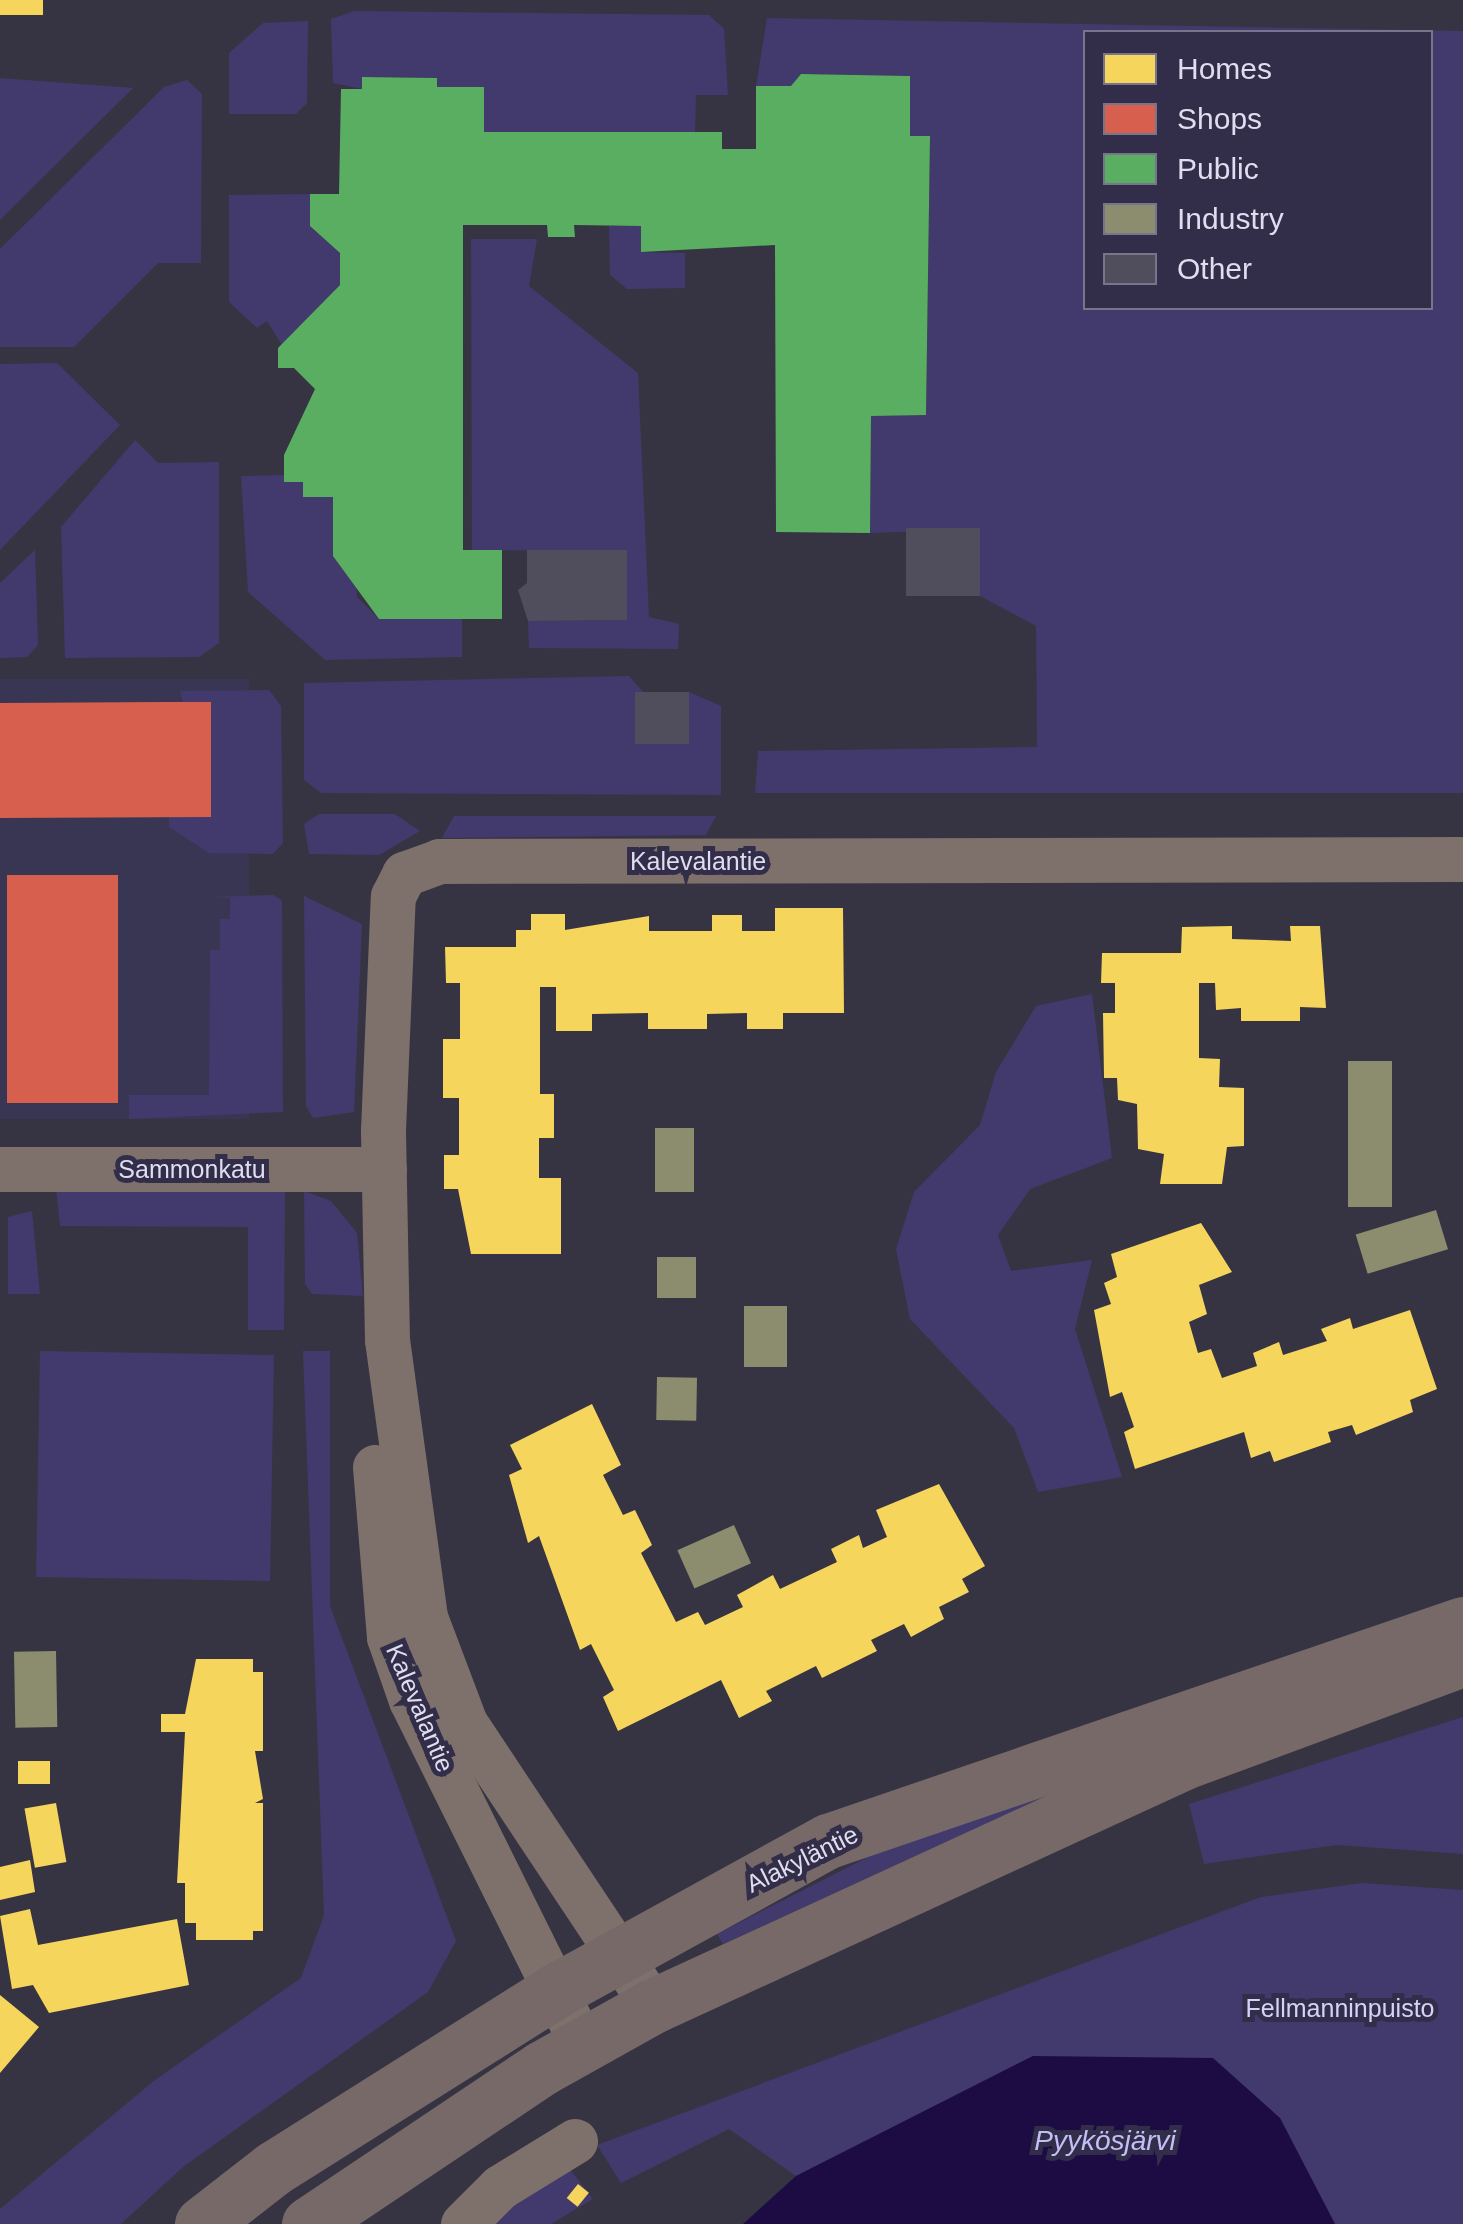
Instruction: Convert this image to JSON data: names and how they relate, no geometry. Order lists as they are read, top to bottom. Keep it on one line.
{"streets":{"main road":["Alakyläntie"],"street":["Kalevalantie","Sammonkatu"]},"crossings":[["Kalevalantie","Sammonkatu"],["Kalevalantie","Alakyläntie"]],"water":["Pyykösjärvi"],"parks":["Fellmanninpuisto"],"legend":["Homes","Shops","Public","Industry","Other"]}
